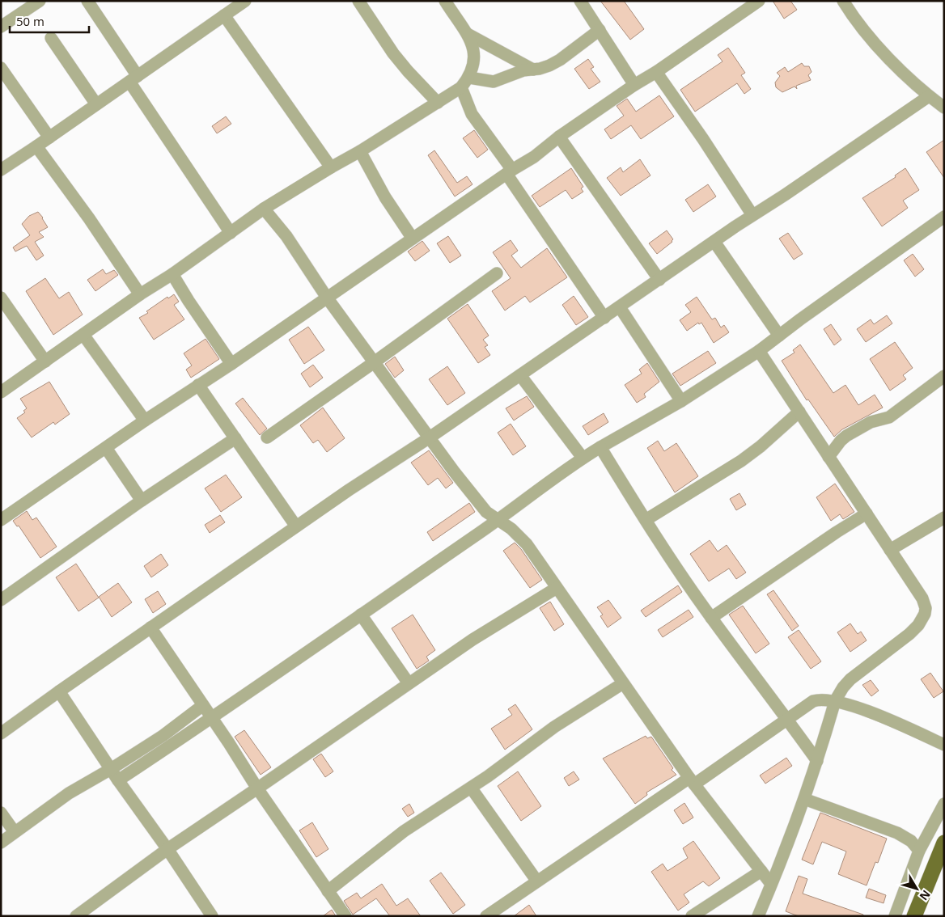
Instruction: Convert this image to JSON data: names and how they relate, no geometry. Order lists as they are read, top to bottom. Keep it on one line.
{"scale_bar":"50 m","north":"bottom right"}
